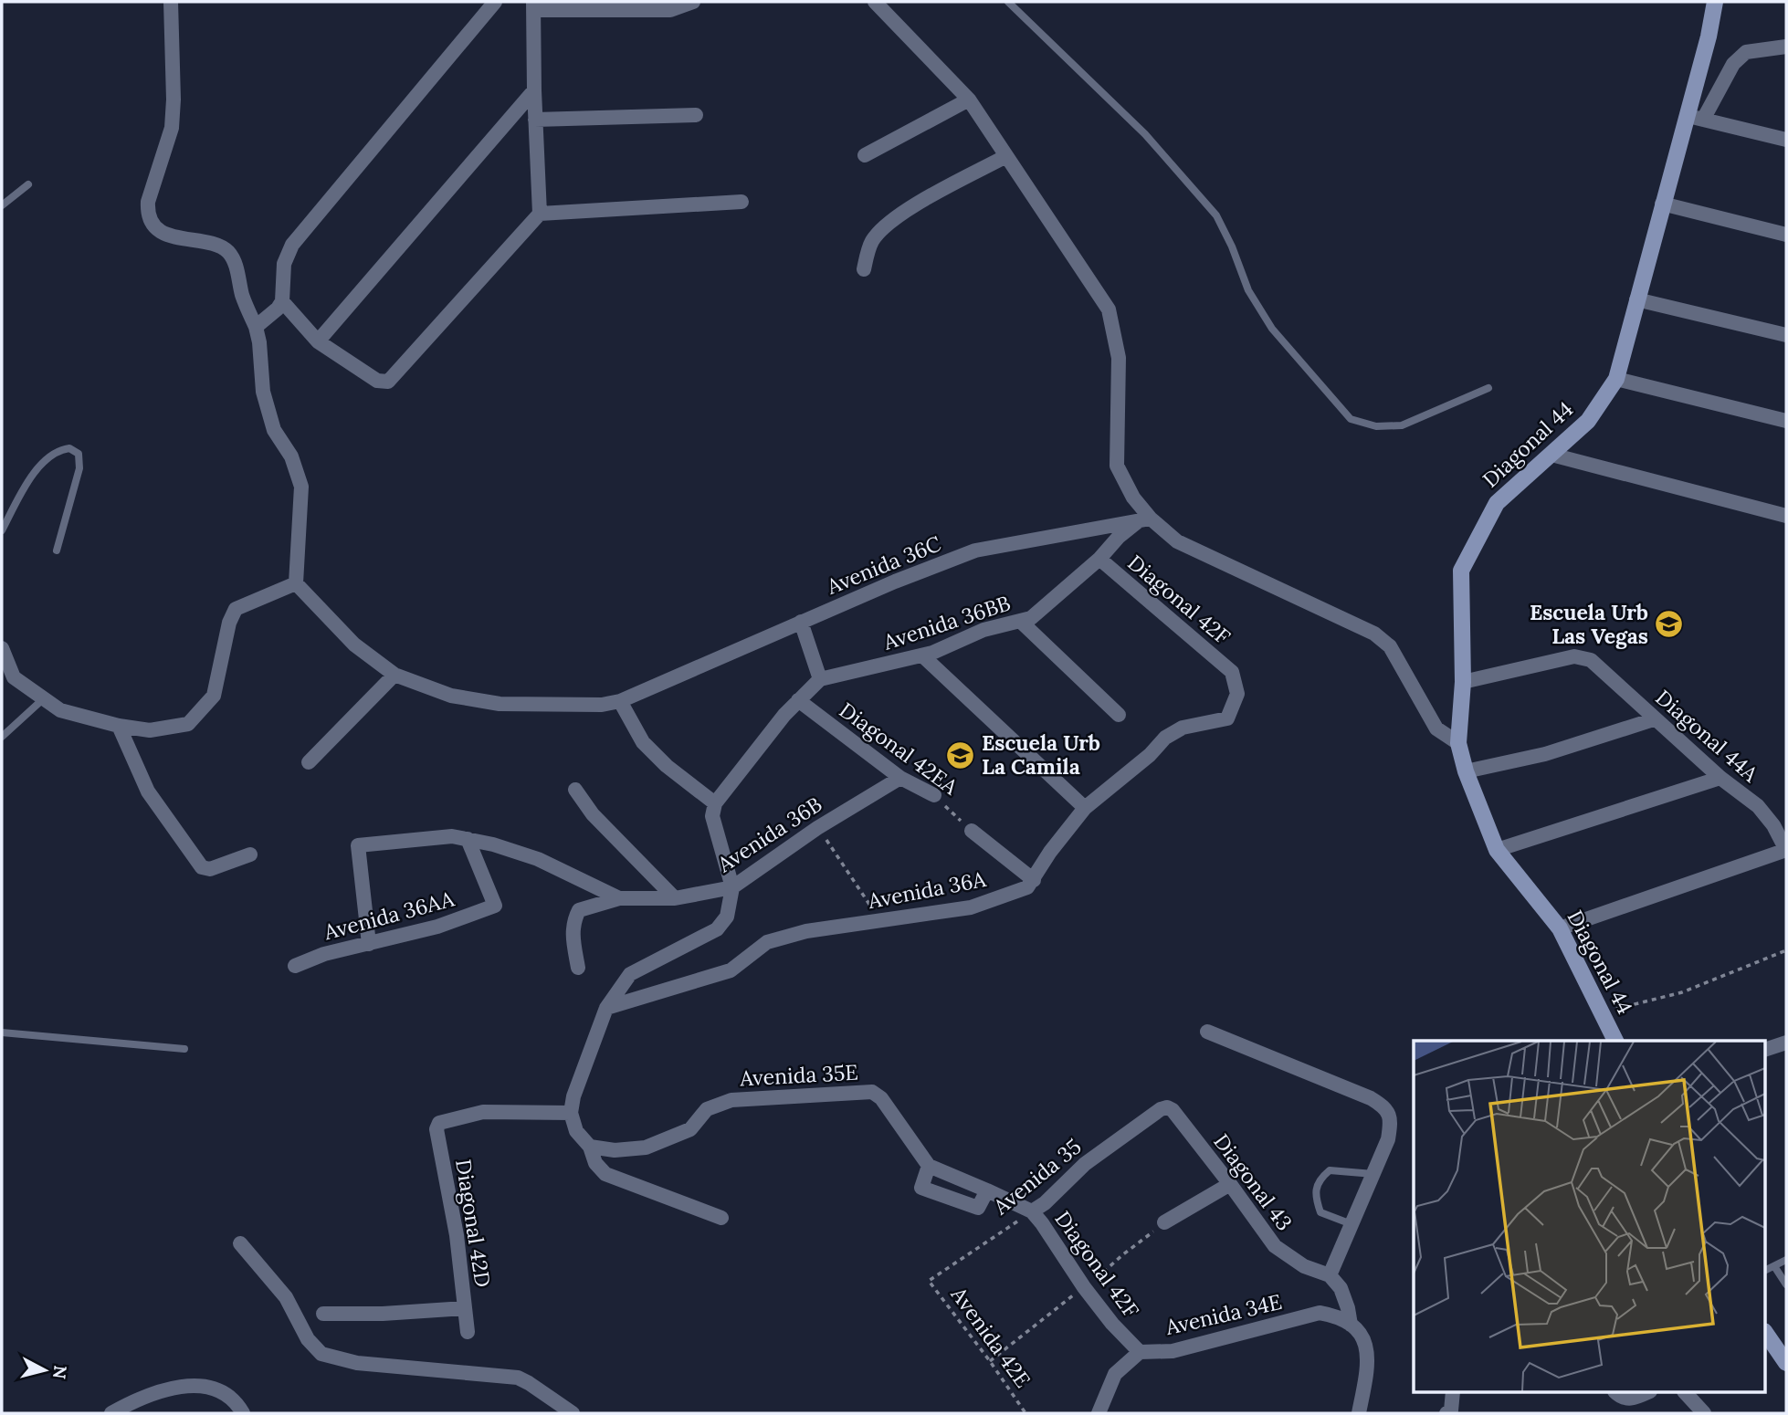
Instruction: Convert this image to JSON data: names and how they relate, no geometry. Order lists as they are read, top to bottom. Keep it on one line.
{"streets":{"main road":["Diagonal 44"],"street":["Avenida 36C","Diagonal 42F","Avenida 36BB","Diagonal 44A","Diagonal 42EA","Avenida 36B","Avenida 36A","Avenida 36AA","Avenida 35E","Avenida 35","Diagonal 43","Diagonal 42D","Avenida 34E"],"path":["Avenida 42E"]},"crossings":[["Diagonal 44","Diagonal 44A"],["Avenida 36C","Avenida 36BB"],["Diagonal 42F","Avenida 36BB"],["Diagonal 42F","Avenida 35E"],["Diagonal 42F","Avenida 35"],["Diagonal 42F","Avenida 34E"],["Diagonal 42EA","Avenida 36B"],["Avenida 36B","Avenida 36AA"],["Avenida 35","Diagonal 43"],["Avenida 35","Avenida 42E"]],"places":{"school or university":["Escuela Urb Las Vegas","Escuela Urb La Camila"]},"north":"right"}
